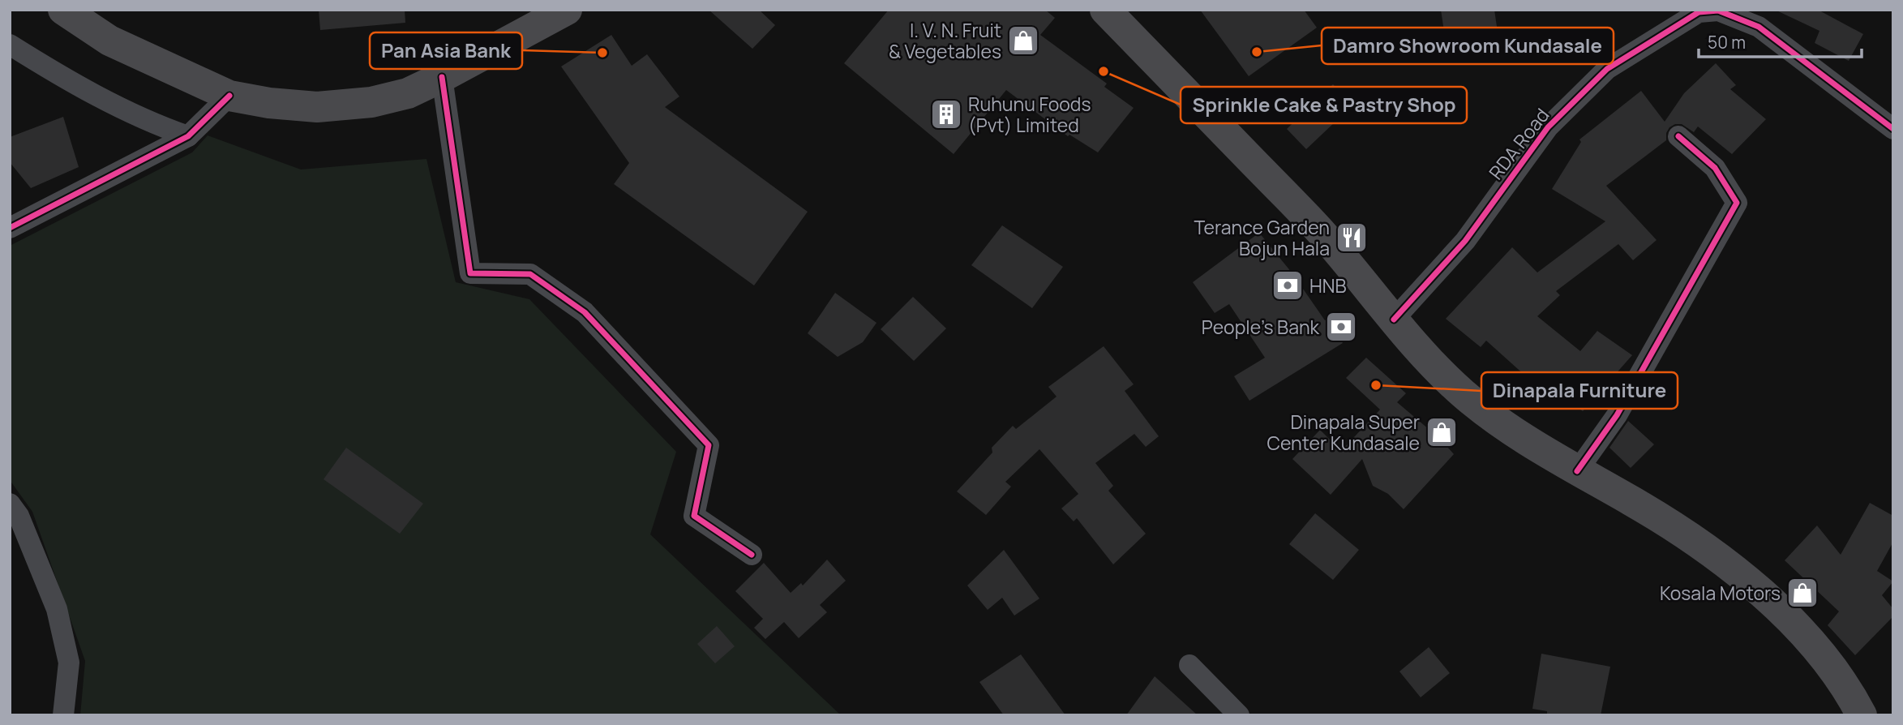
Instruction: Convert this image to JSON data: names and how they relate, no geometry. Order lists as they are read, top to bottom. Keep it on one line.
{"streets":{"street":["RDA Road"]},"places":{"shop":["I. V. N. Fruit & Vegetables","Dinapala Super Center Kundasale","Kosala Motors"],"other":["Damro Showroom Kundasale","Pan Asia Bank","Sprinkle Cake & Pastry Shop","Dinapala Furniture"],"building":["Ruhunu Foods (Pvt) Limited"],"restaurant":["Terance Garden Bojun Hala"],"bank":["HNB","People's Bank"]},"scale_bar":"50 m"}
